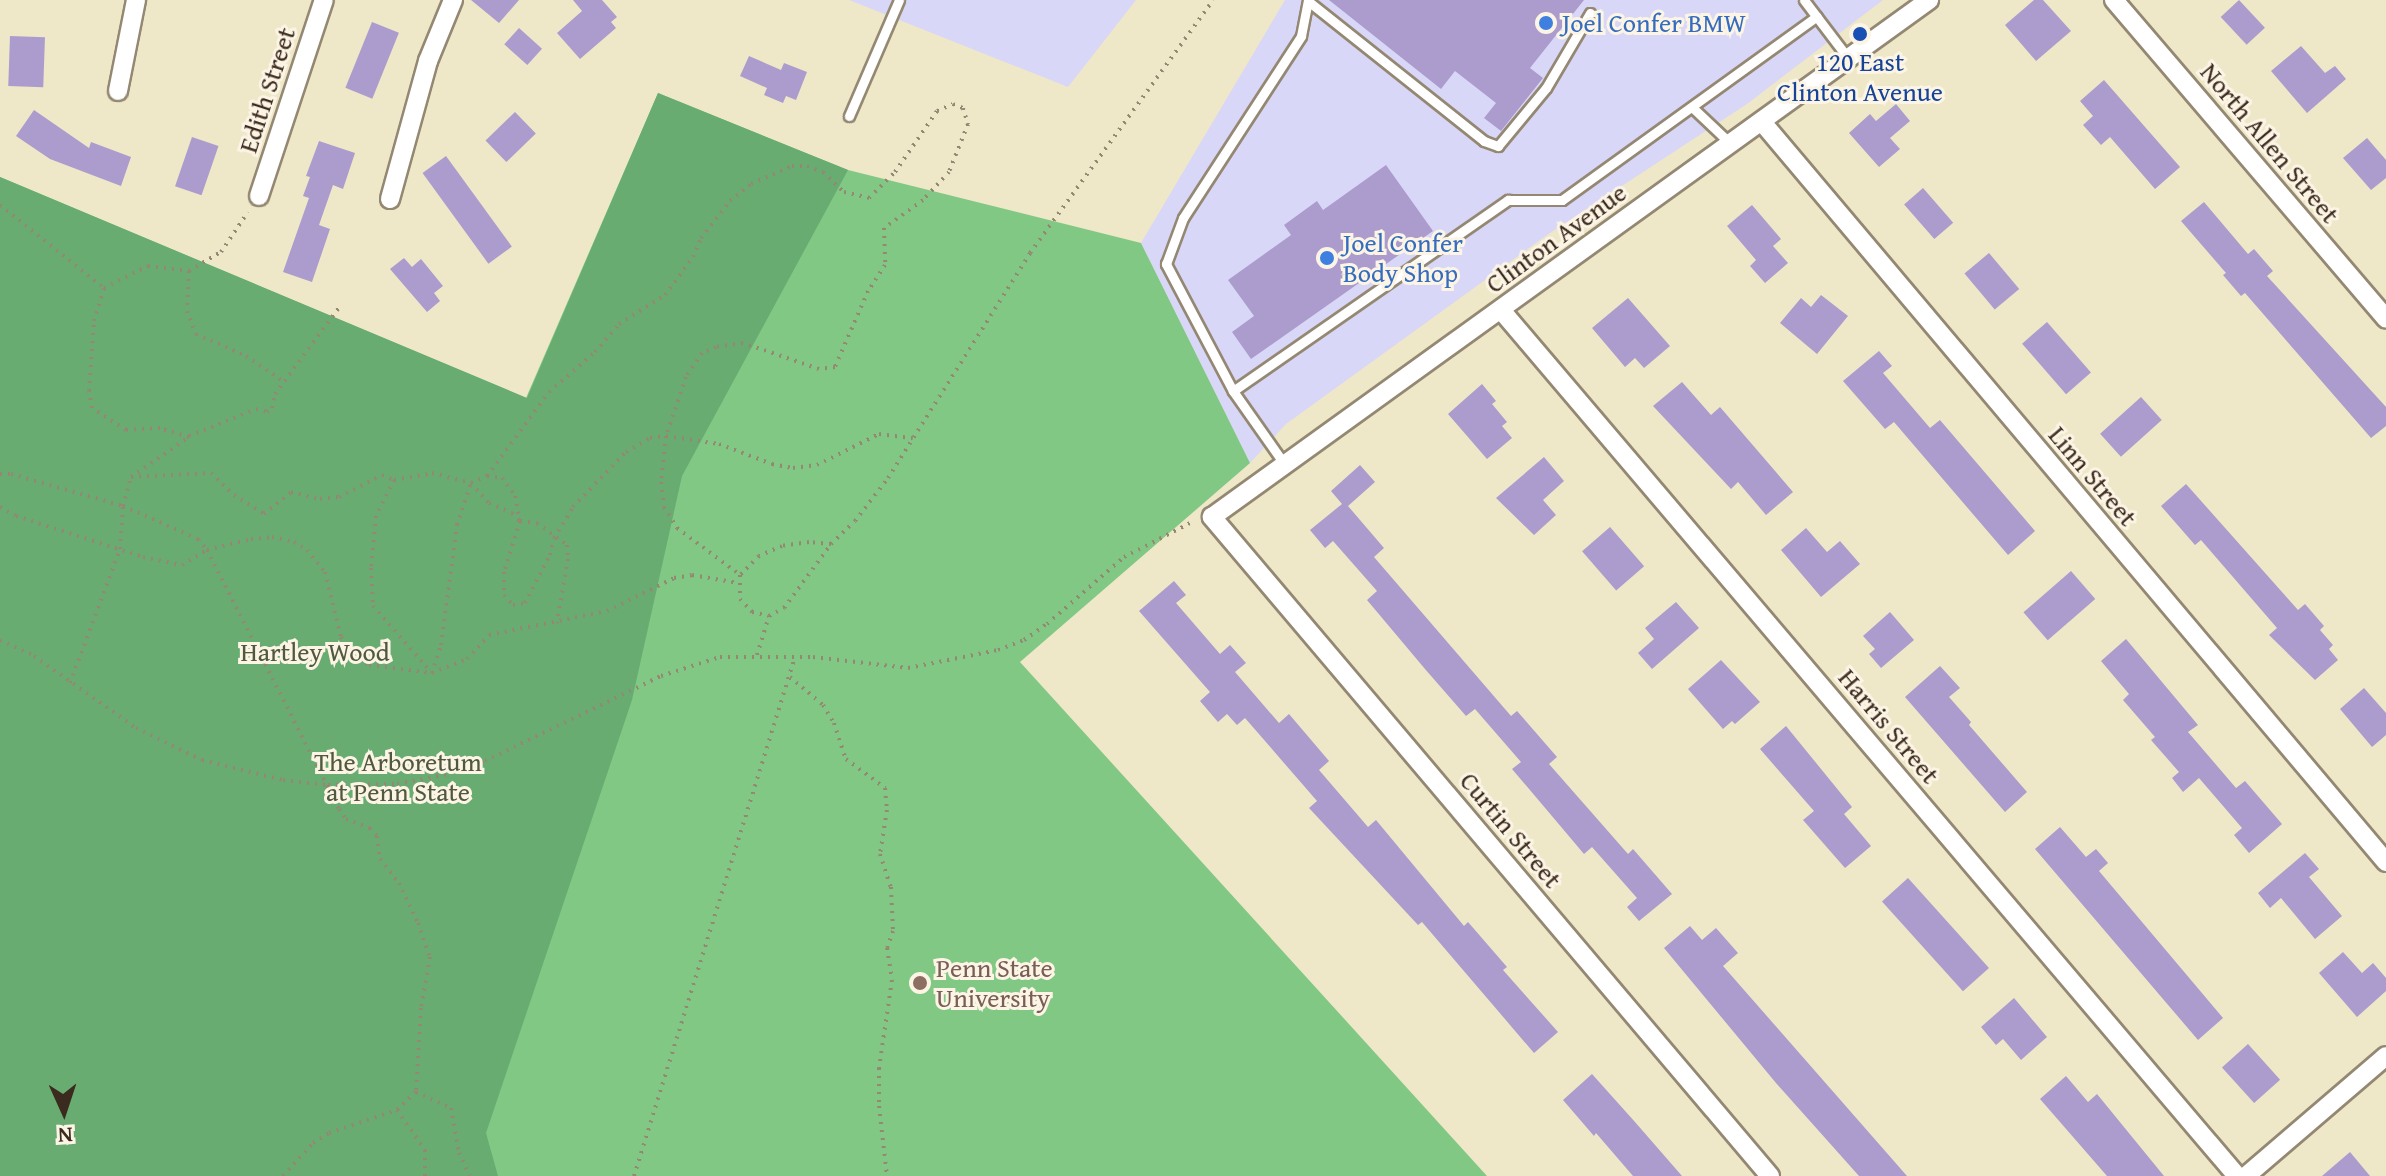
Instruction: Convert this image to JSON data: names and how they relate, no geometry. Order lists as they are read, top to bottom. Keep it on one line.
{"streets":{"street":["Edith Street","North Allen Street","Clinton Avenue","Linn Street","Harris Street","Curtin Street"]},"crossings":[["Clinton Avenue","Linn Street"],["Clinton Avenue","Harris Street"],["Clinton Avenue","Curtin Street"]],"parks":["Hartley Wood","The Arboretum at Penn State"],"places":["Joel Confer BMW","120 East Clinton Avenue","Joel Confer Body Shop","Penn State University"],"north":"bottom"}
